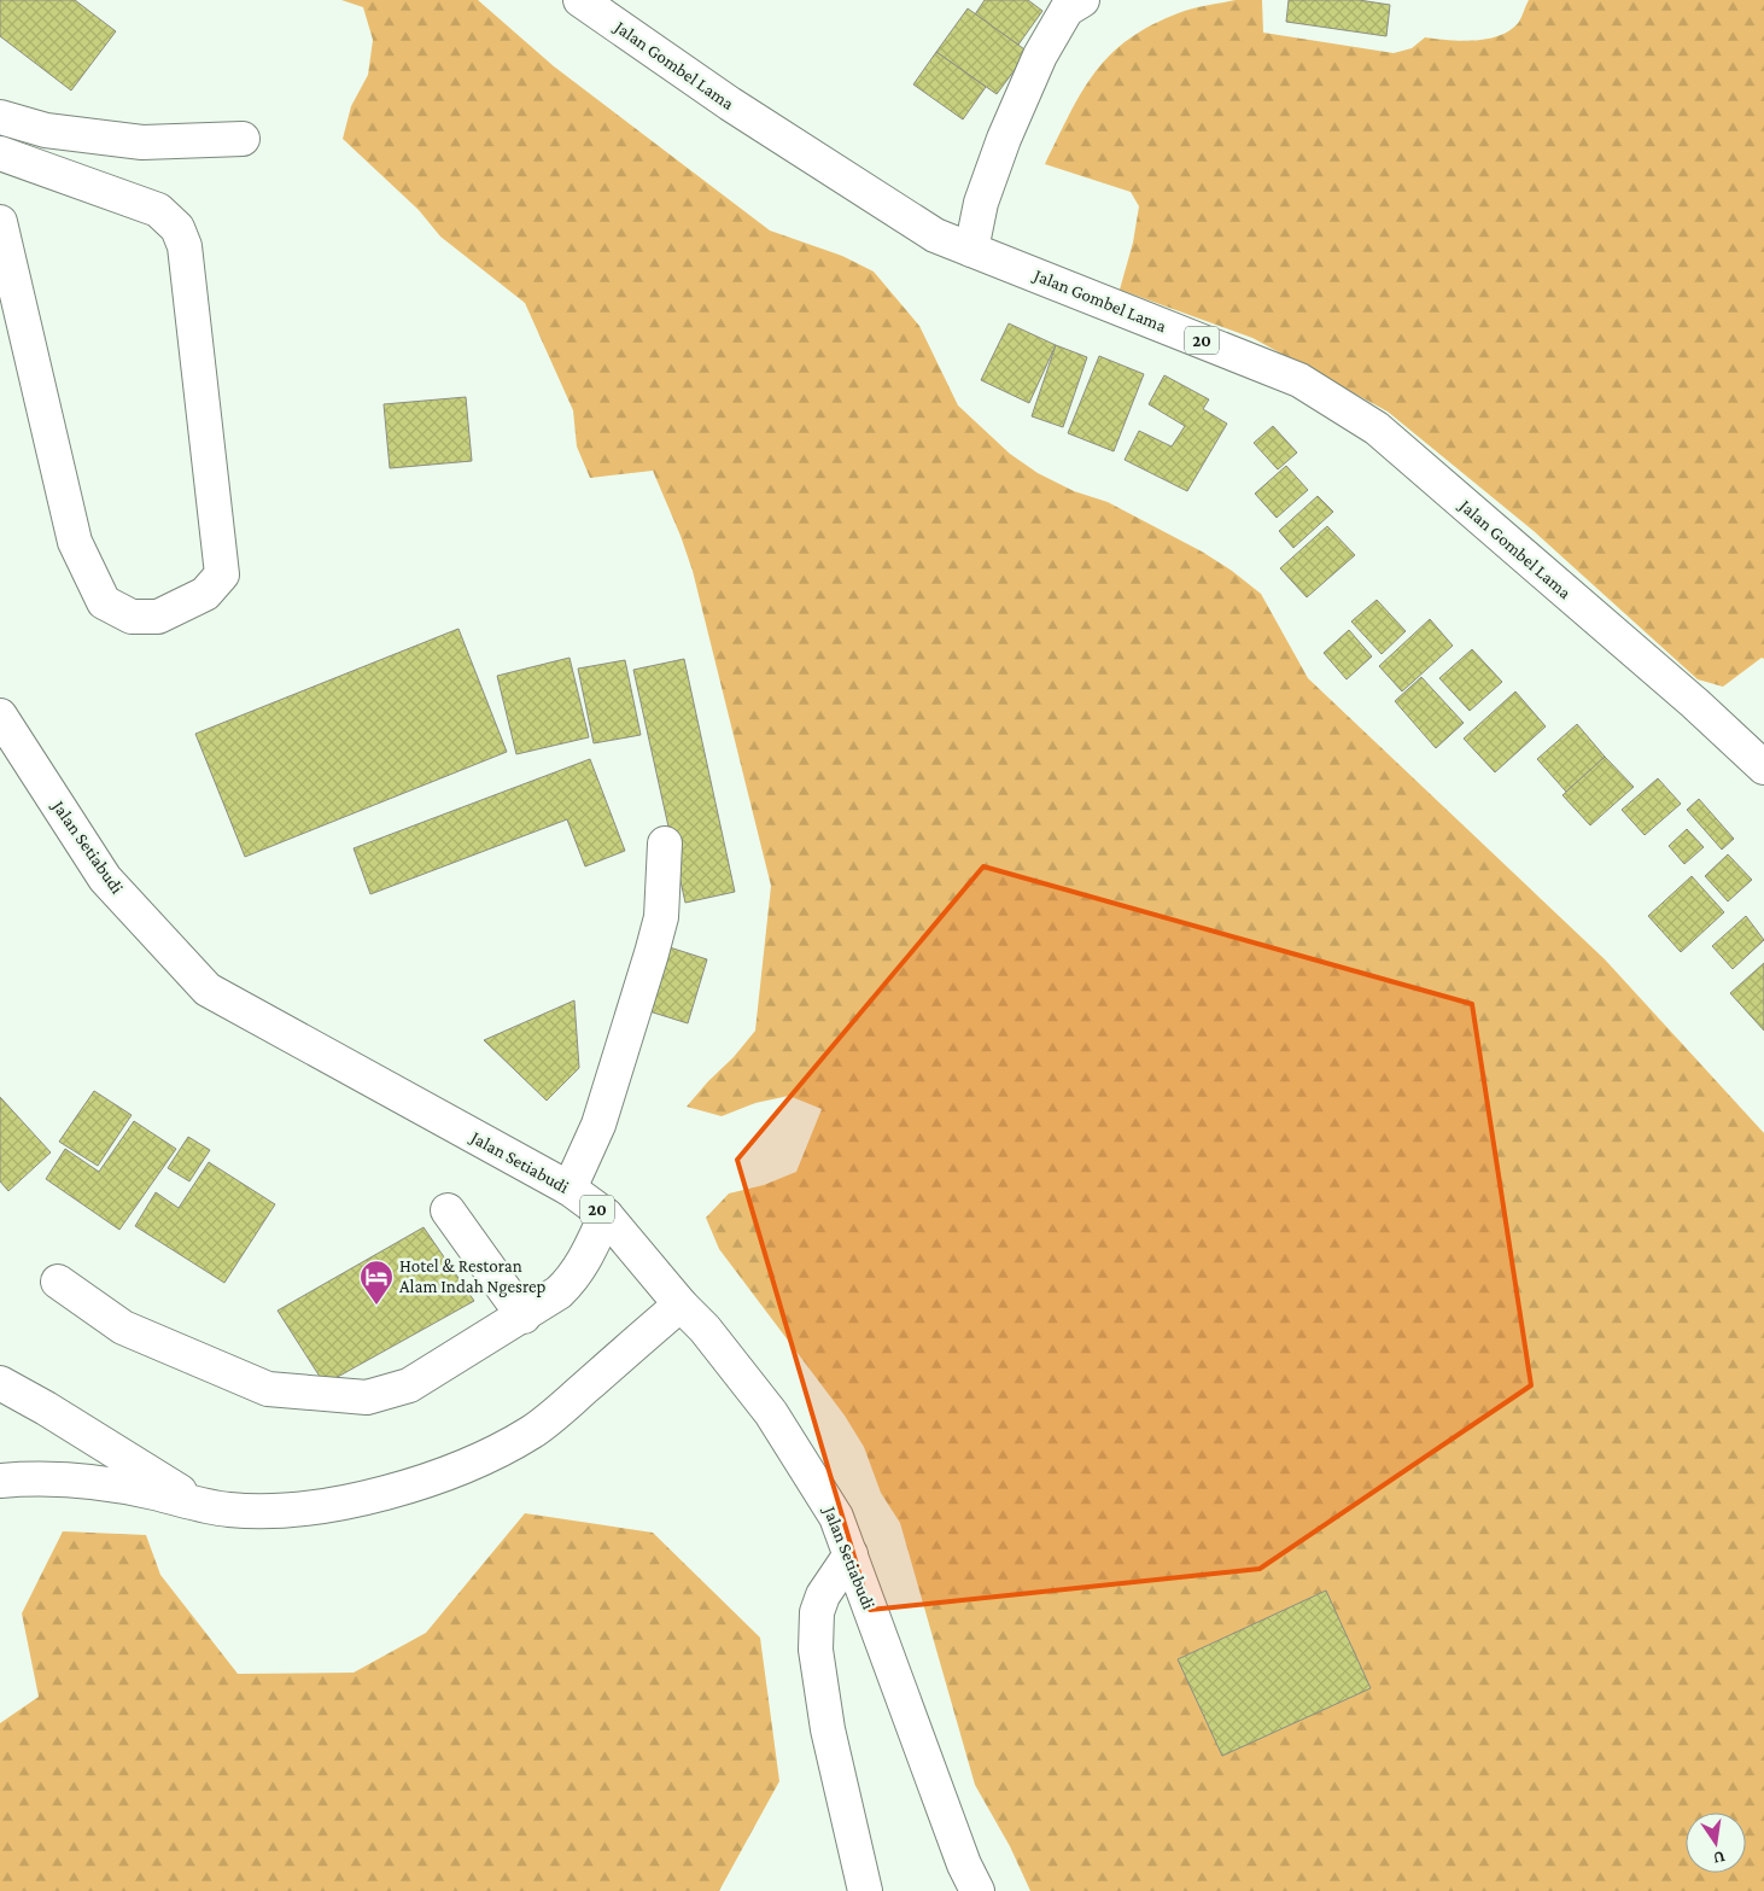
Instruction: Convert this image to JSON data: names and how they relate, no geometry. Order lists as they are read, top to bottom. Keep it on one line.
{"streets":{"main road":["Jalan Gombel Lama","20","Jalan Setiabudi"]},"places":{"hotel":["Hotel & Restoran Alam Indah Ngesrep"]},"north":"bottom"}
